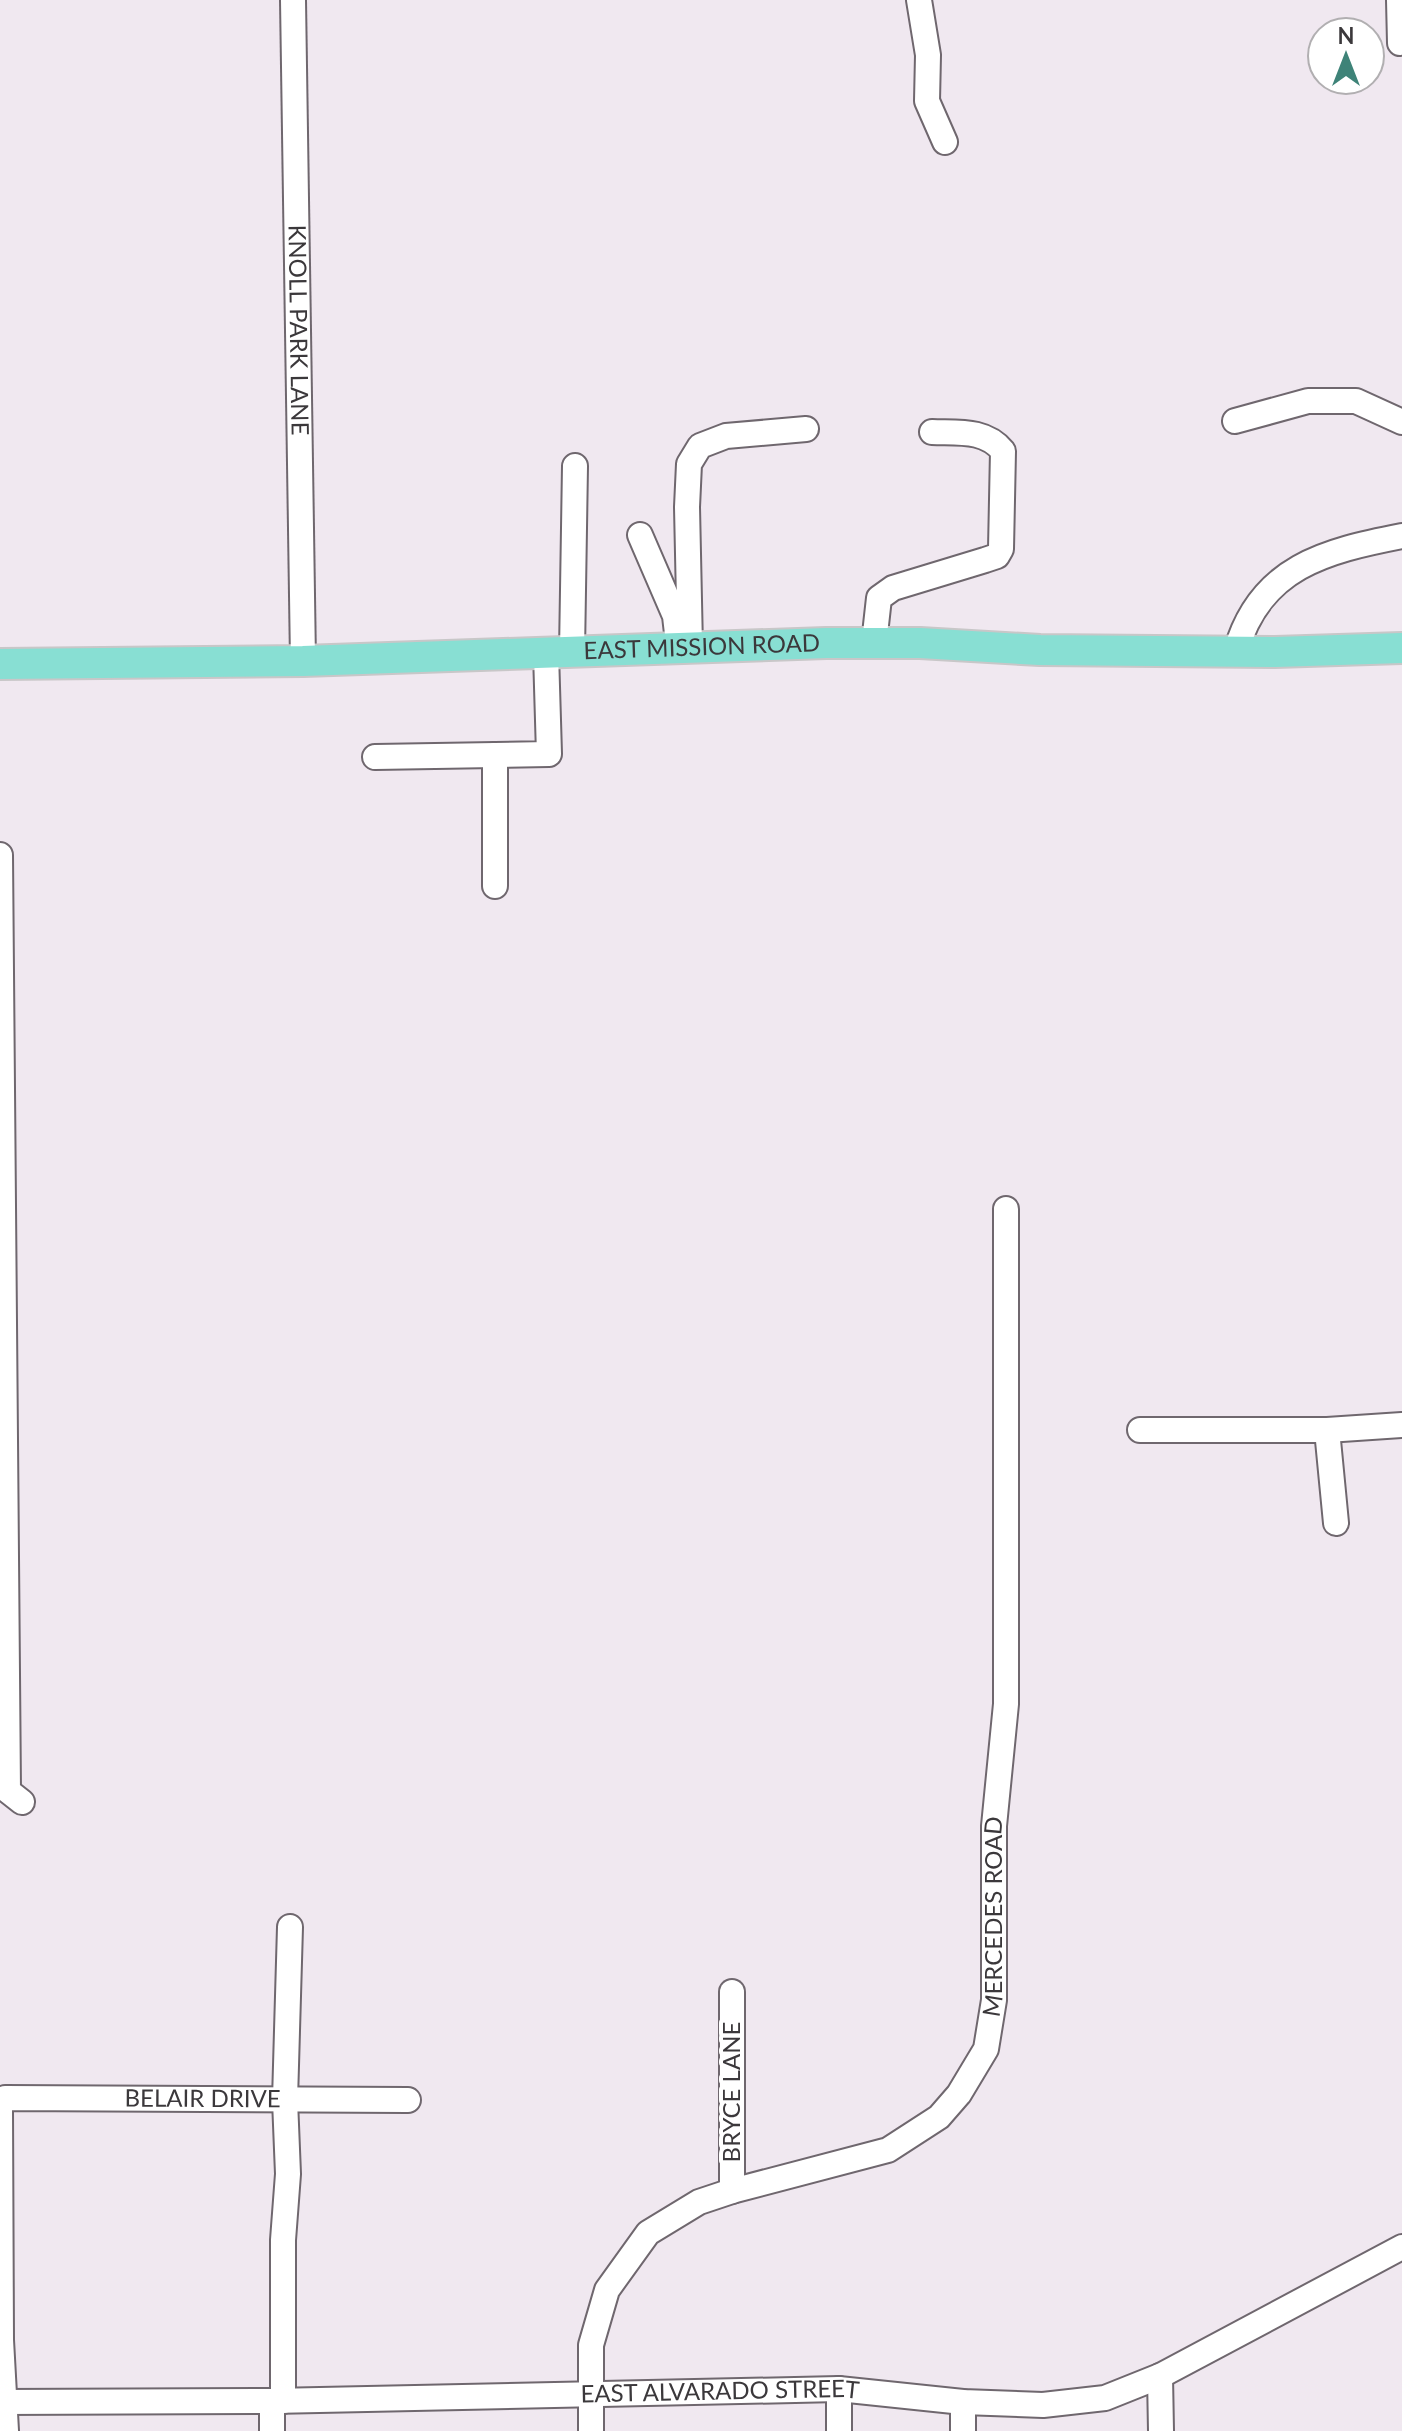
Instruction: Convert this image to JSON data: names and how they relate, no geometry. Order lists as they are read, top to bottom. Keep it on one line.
{"streets":{"main road":["EAST MISSION ROAD"],"street":["KNOLL PARK LANE","MERCEDES ROAD","BRYCE LANE","BELAIR DRIVE","EAST ALVARADO STREET"]},"crossings":[["KNOLL PARK LANE","EAST MISSION ROAD"],["MERCEDES ROAD","BRYCE LANE"],["MERCEDES ROAD","EAST ALVARADO STREET"]],"north":"top"}
